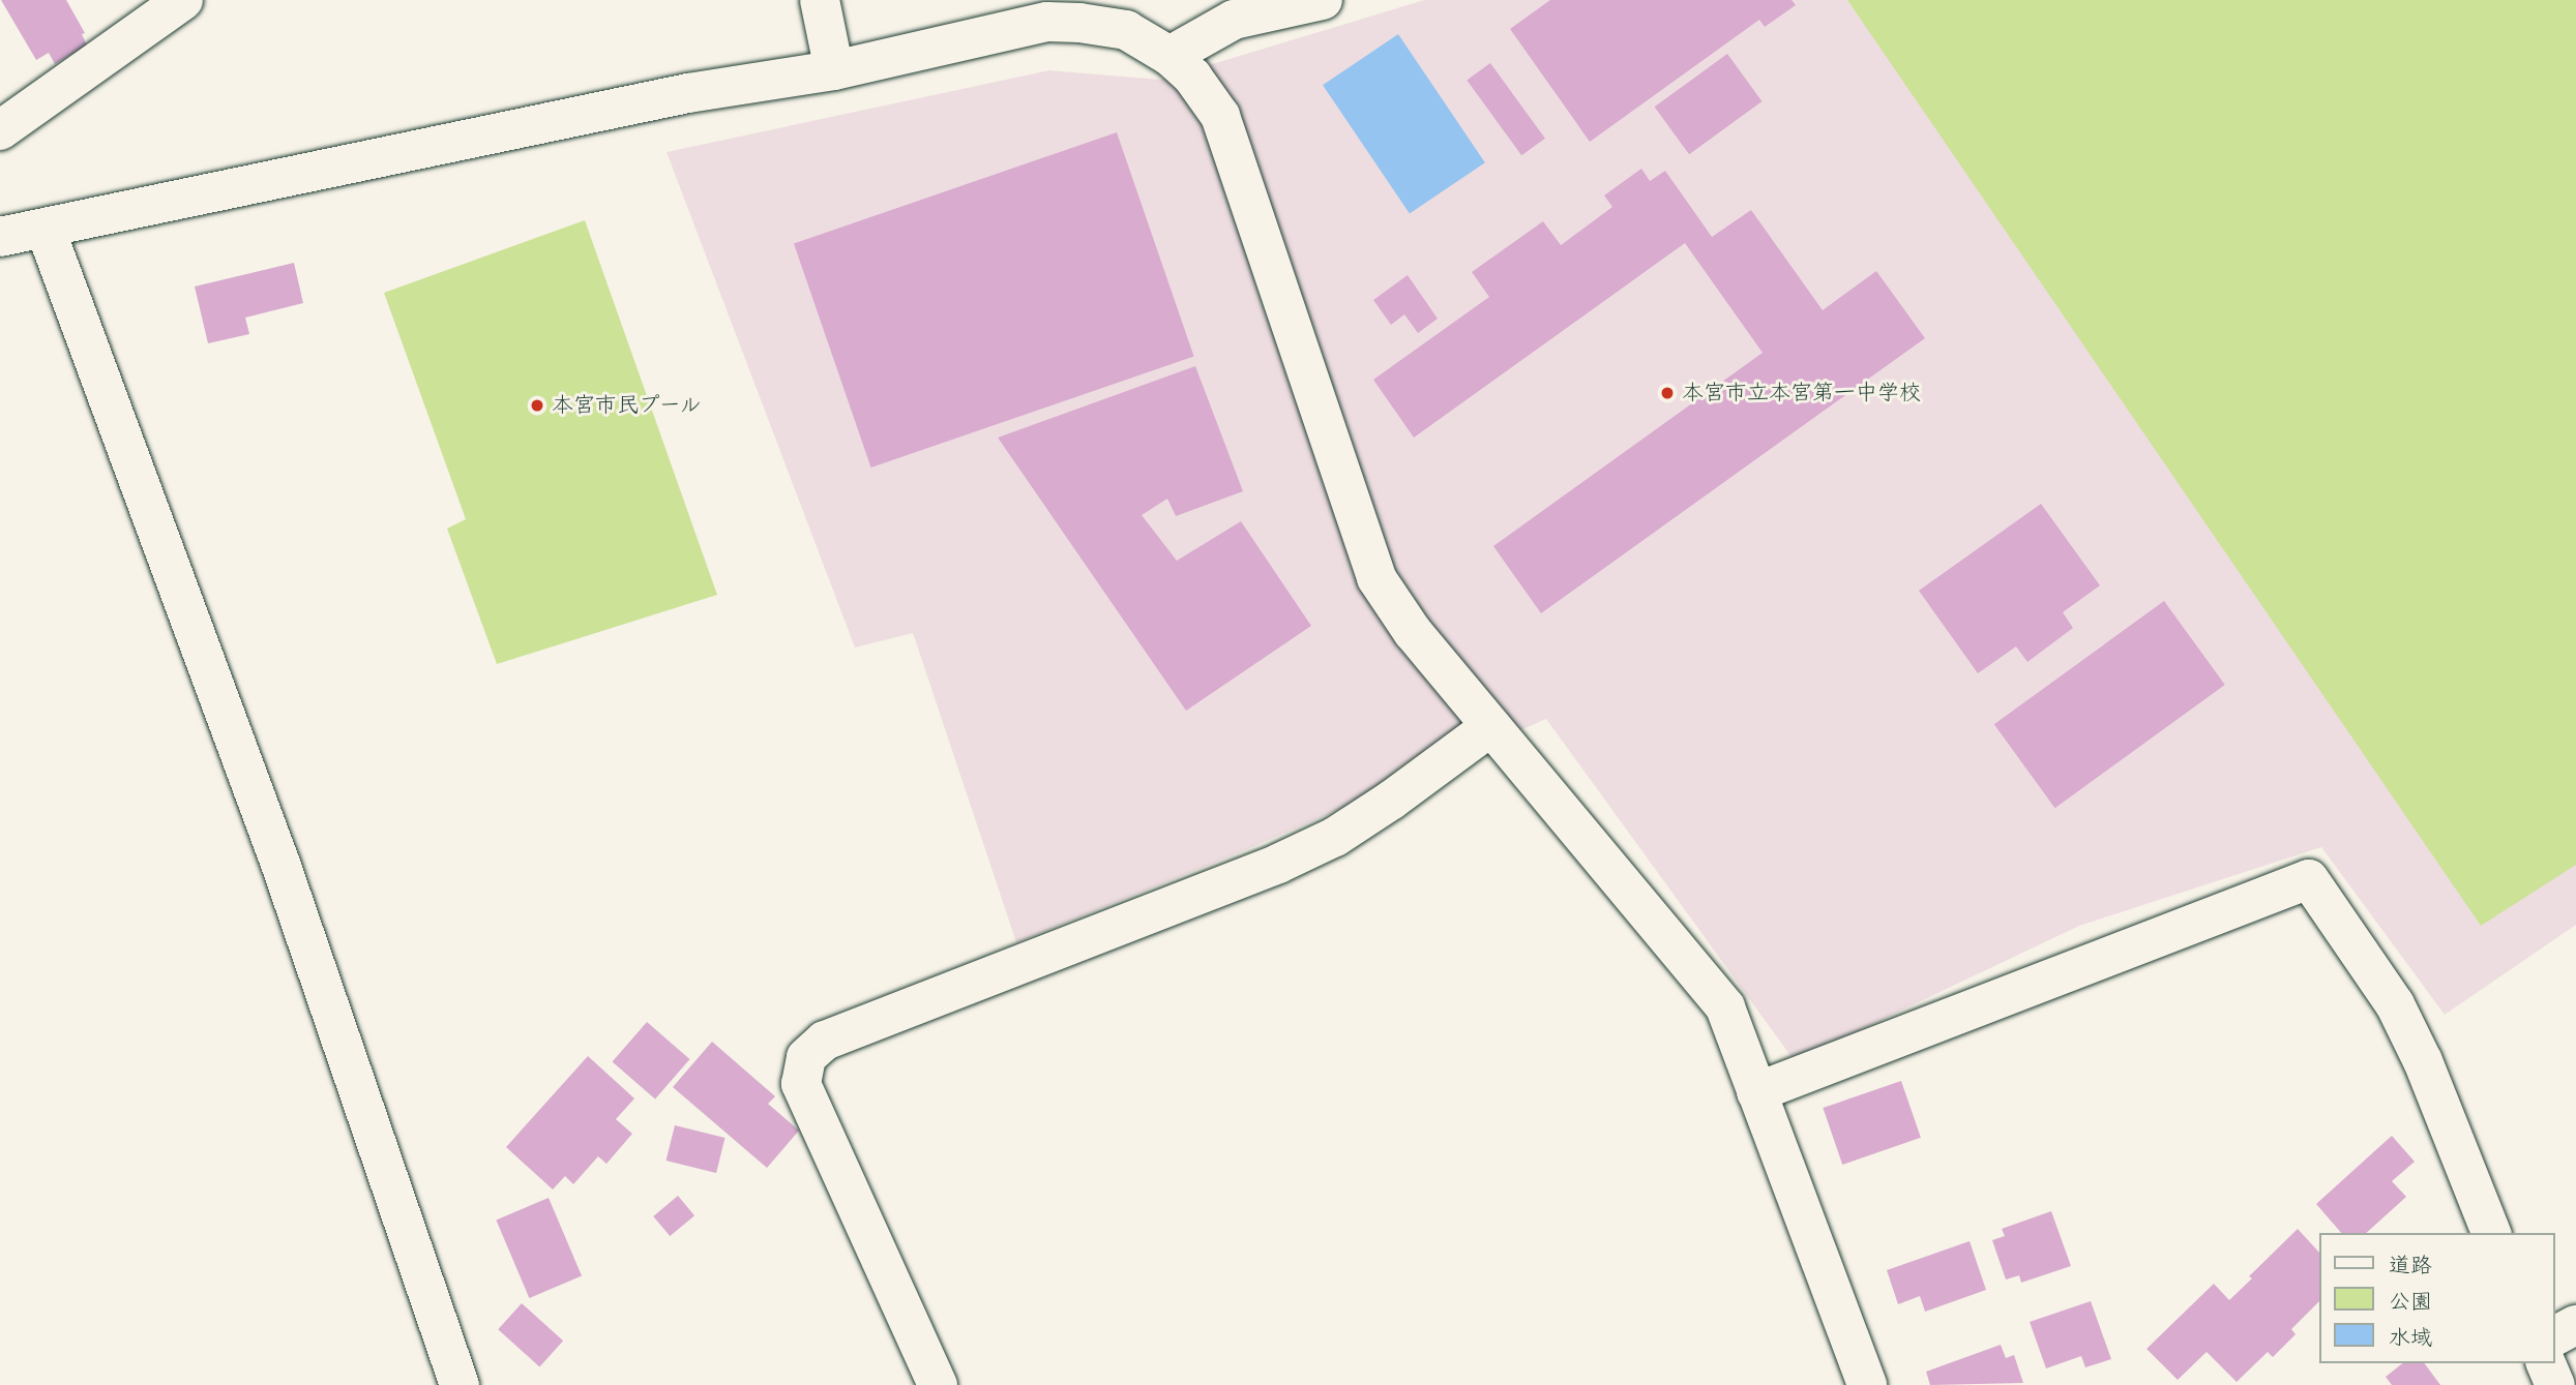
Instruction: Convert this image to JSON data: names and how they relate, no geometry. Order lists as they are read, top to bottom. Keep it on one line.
{"places":["本宮市立本宮第一中学校","本宮市民プール"],"legend":["道路","公園","水域"]}
